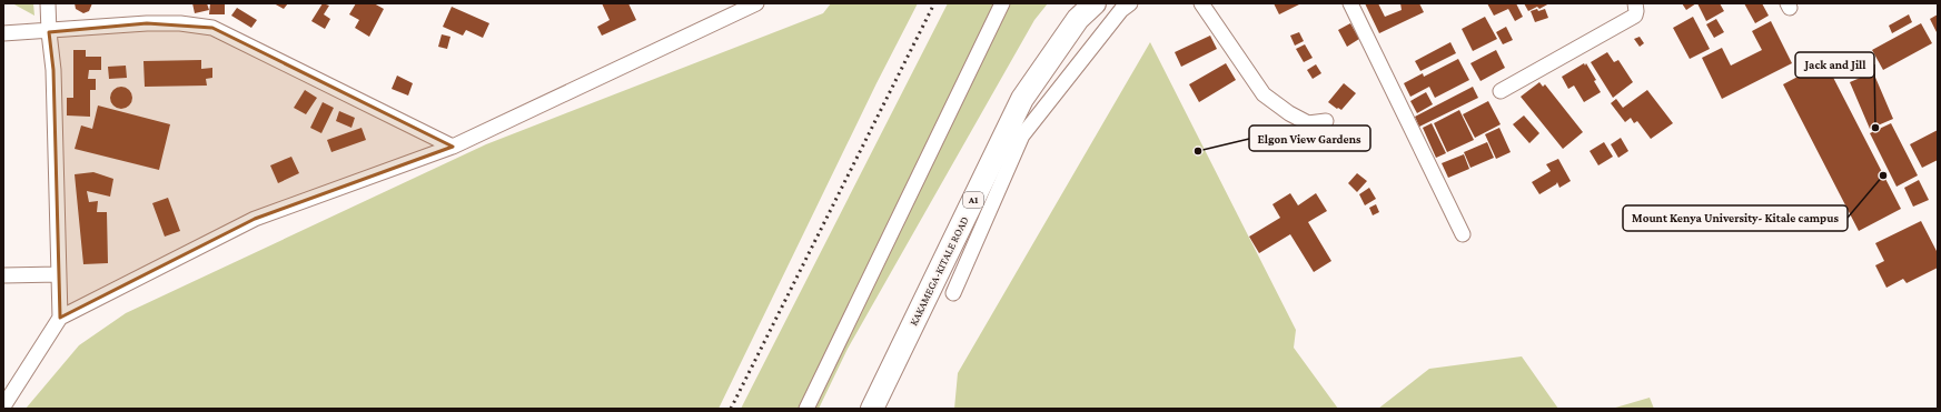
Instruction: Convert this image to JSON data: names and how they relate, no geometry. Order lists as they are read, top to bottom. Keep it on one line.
{"streets":{"highway":["A1","KAKAMEGA-KITALE ROAD"]},"places":["Jack and Jill","Elgon View Gardens","Mount Kenya University- Kitale campus"]}
